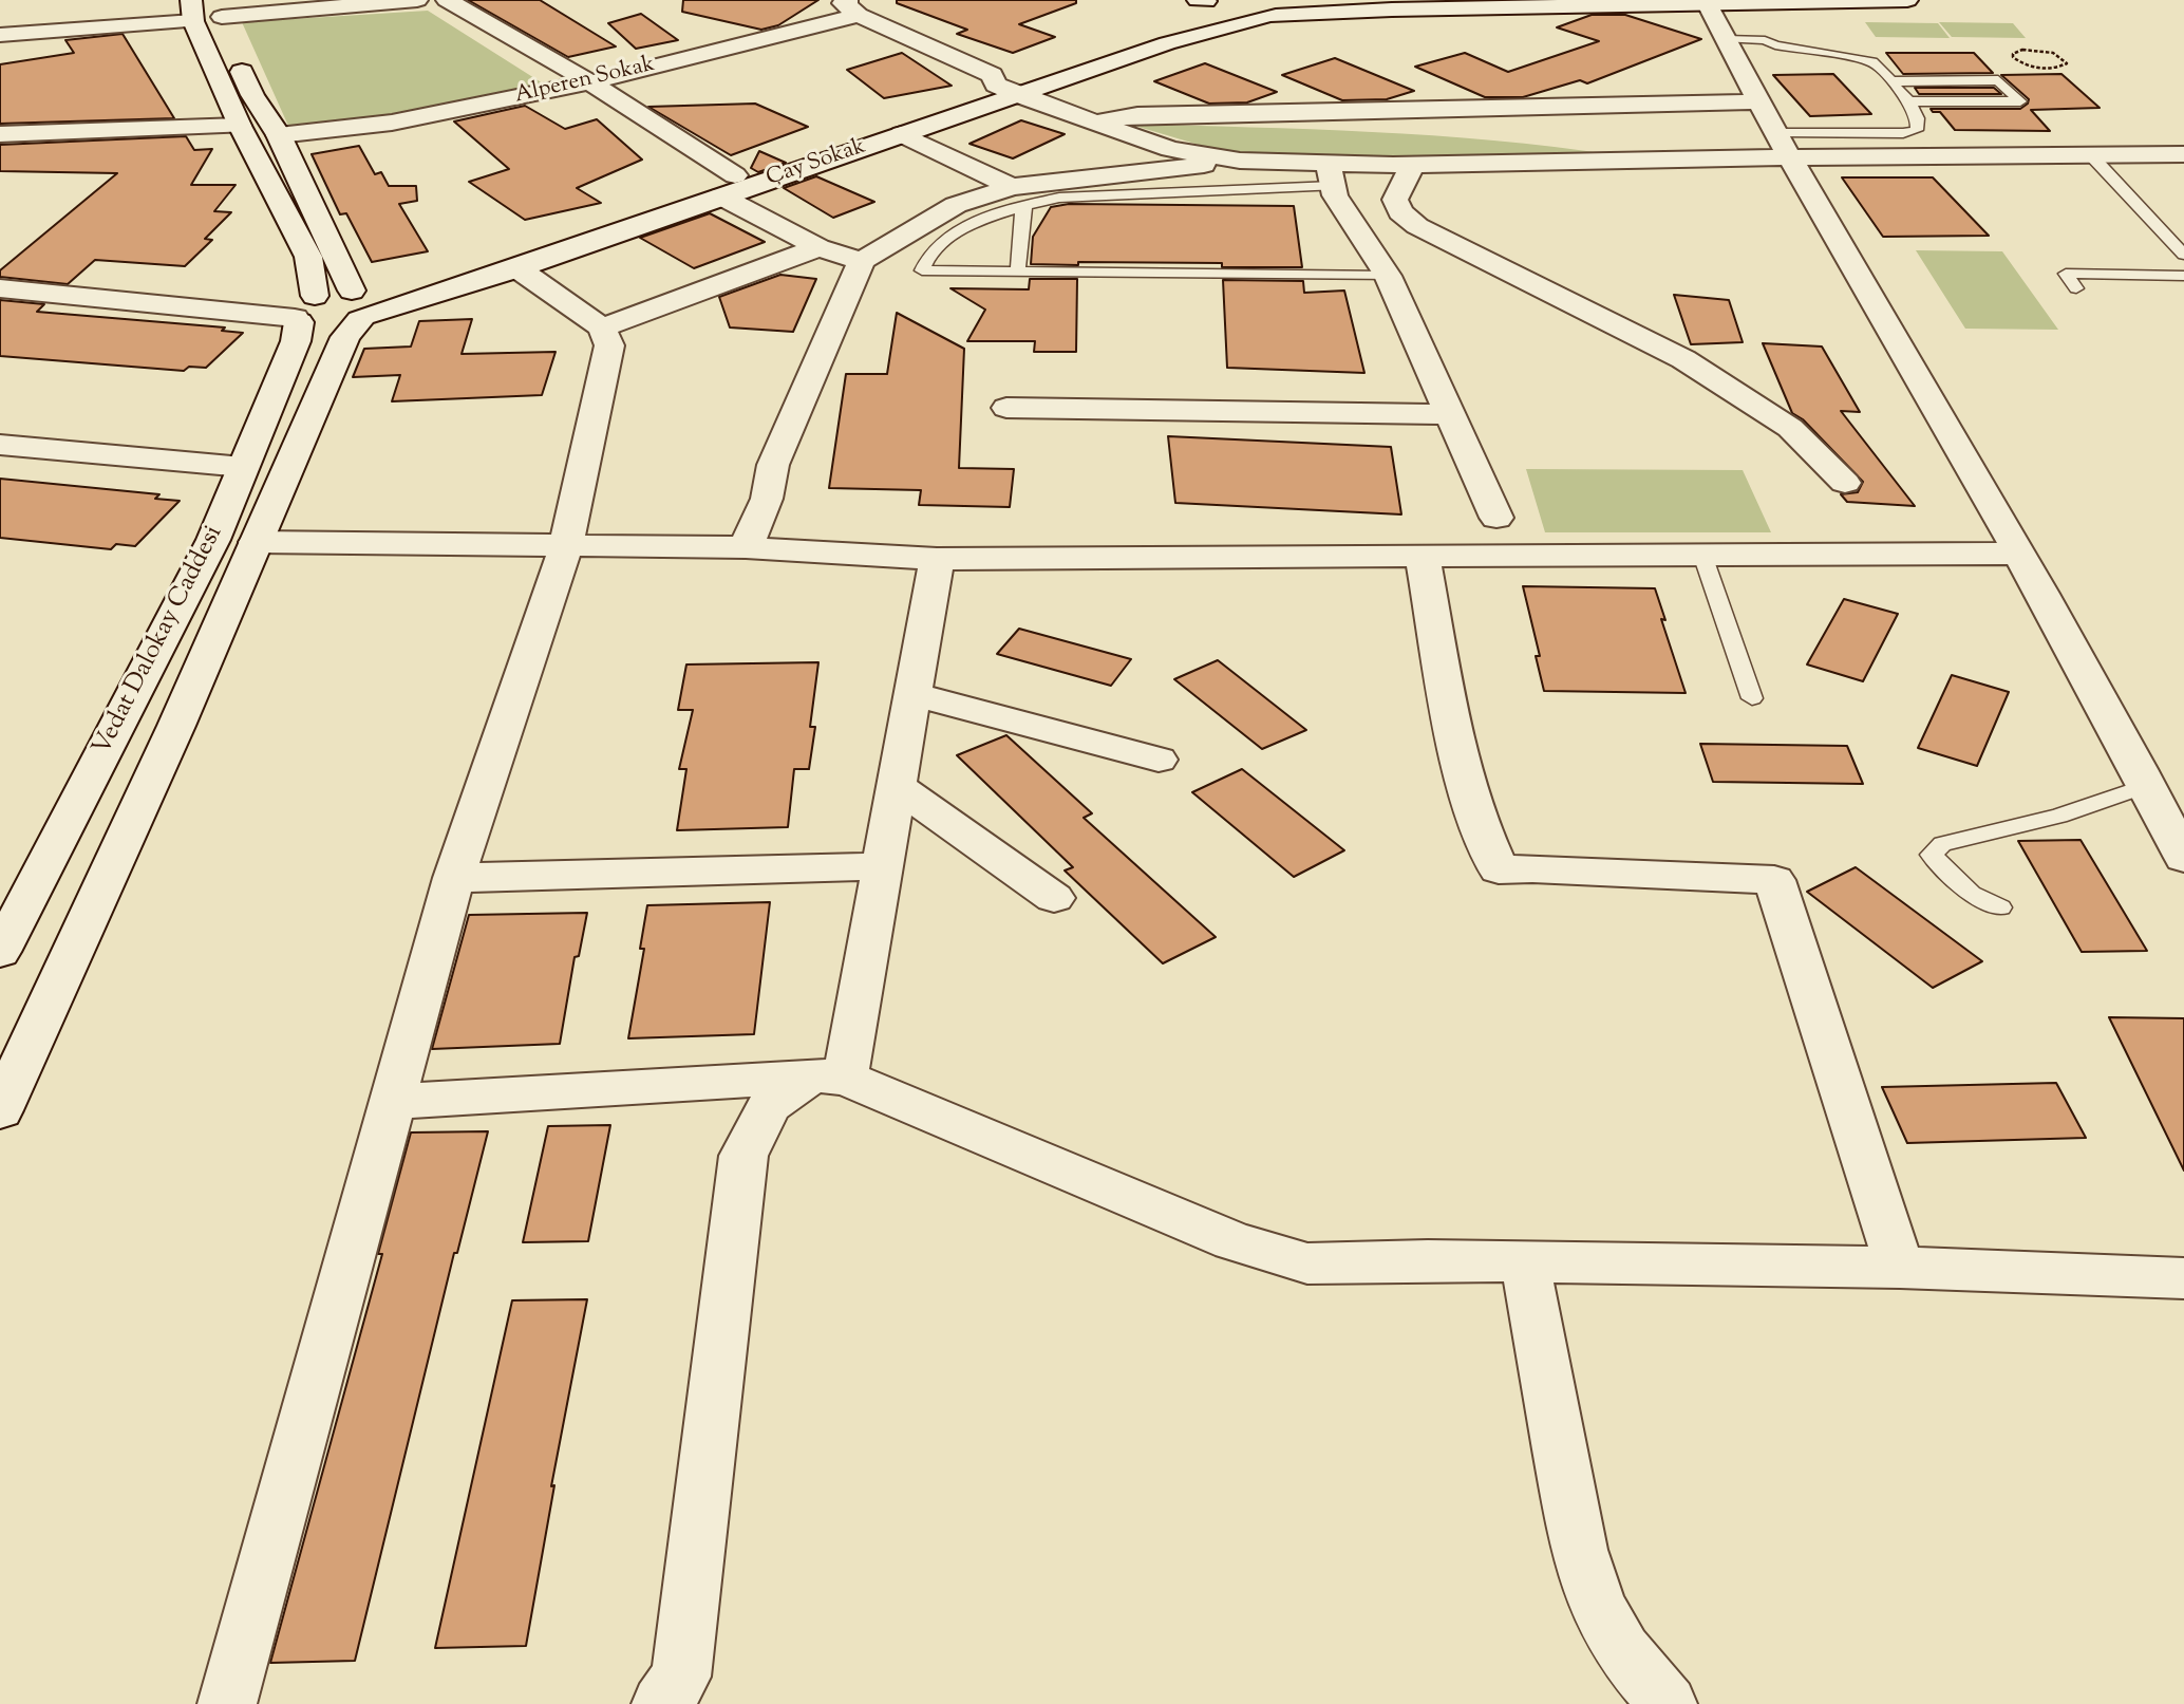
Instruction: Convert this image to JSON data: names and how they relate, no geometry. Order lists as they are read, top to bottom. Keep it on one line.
{"streets":{"street":["Alperen Sokak","Çay Sokak","Vedat Dalokay Caddesi"]}}
